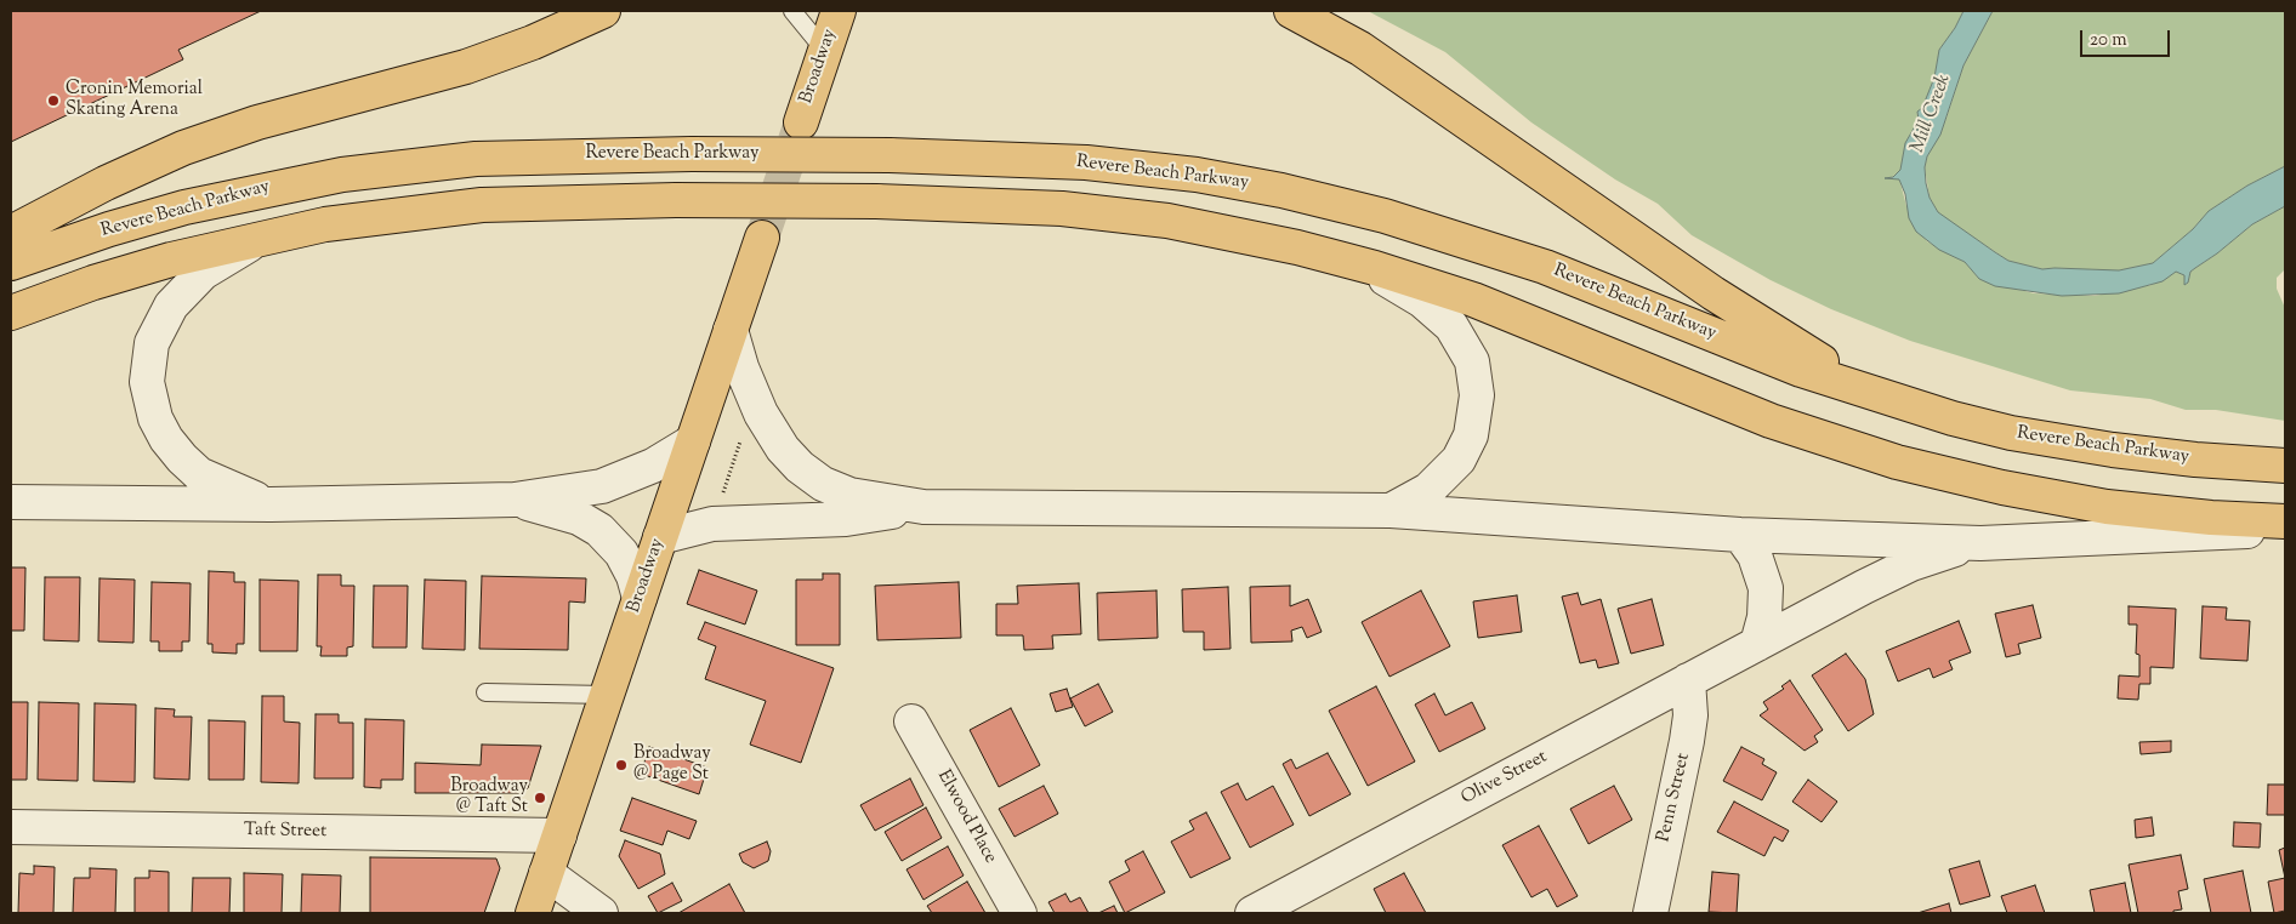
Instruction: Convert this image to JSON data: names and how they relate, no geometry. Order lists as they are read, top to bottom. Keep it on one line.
{"streets":{"main road":["Broadway","Revere Beach Parkway"],"street":["Olive Street","Penn Street","Elwood Place","Taft Street"]},"crossings":[["Broadway","Taft Street"],["Olive Street","Penn Street"]],"water":["Mill Creek"],"places":["Cronin Memorial Skating Arena","Broadway @ Page St","Broadway @ Taft St"],"scale_bar":"20 m"}
